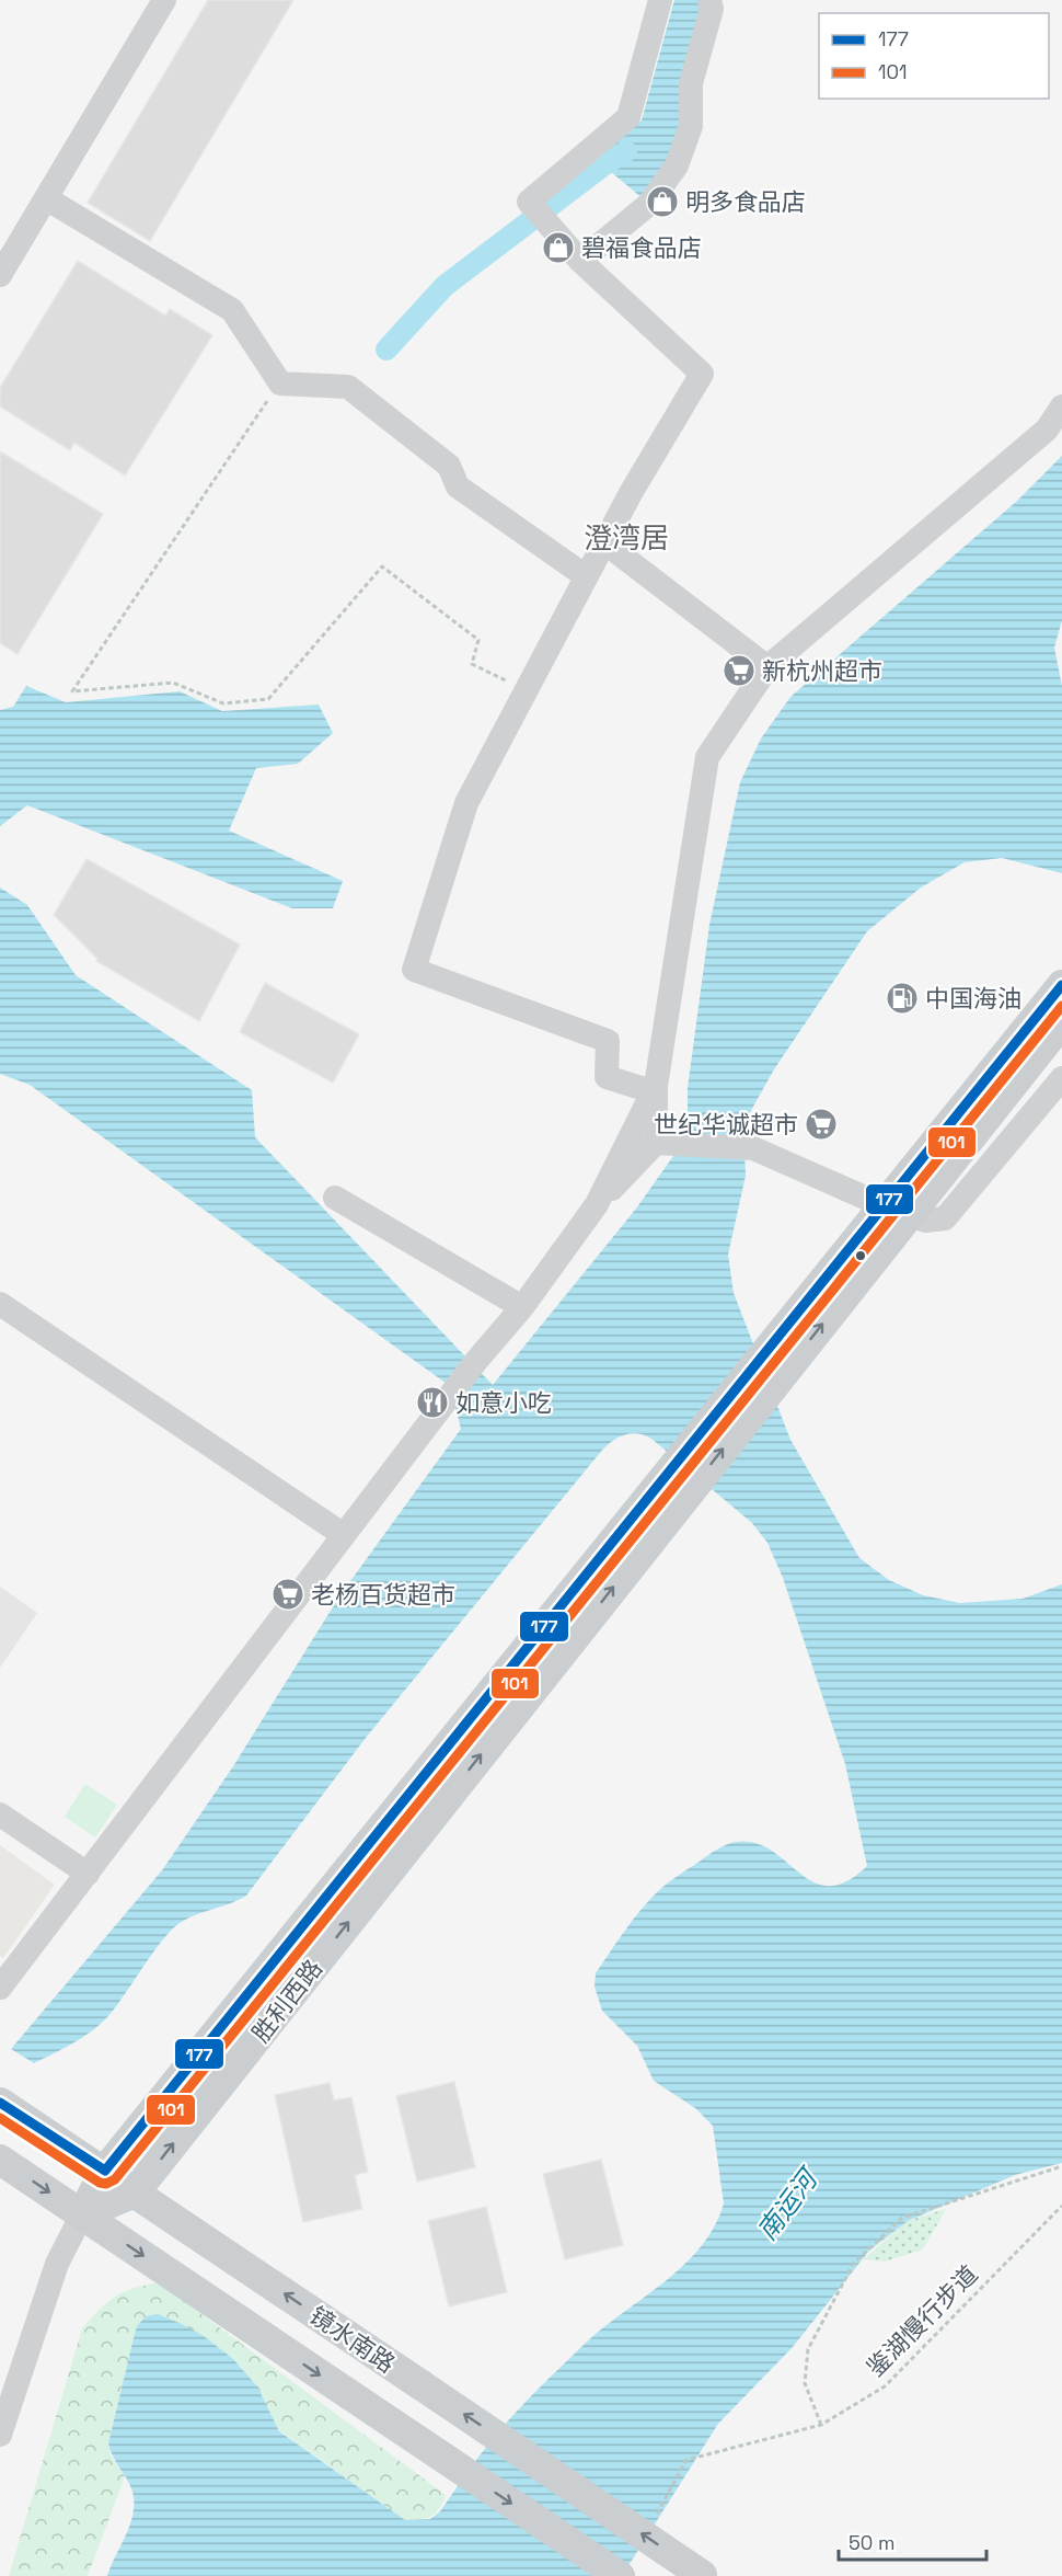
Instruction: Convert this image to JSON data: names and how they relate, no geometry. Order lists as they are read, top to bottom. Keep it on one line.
{"streets":{"main road":["胜利西路","镜水南路"],"path":["鉴湖慢行步道"]},"crossings":[["胜利西路","镜水南路"]],"districts":["澄湾居"],"water":["南运河"],"places":{"shop":["明多食品店","碧福食品店"],"supermarket":["新杭州超市","世纪华诚超市","老杨百货超市"],"fuel station":["中国海油"],"restaurant":["如意小吃"]},"lines":["transit line 177","transit line 101"],"legend":["177","101"],"scale_bar":"50 m"}
